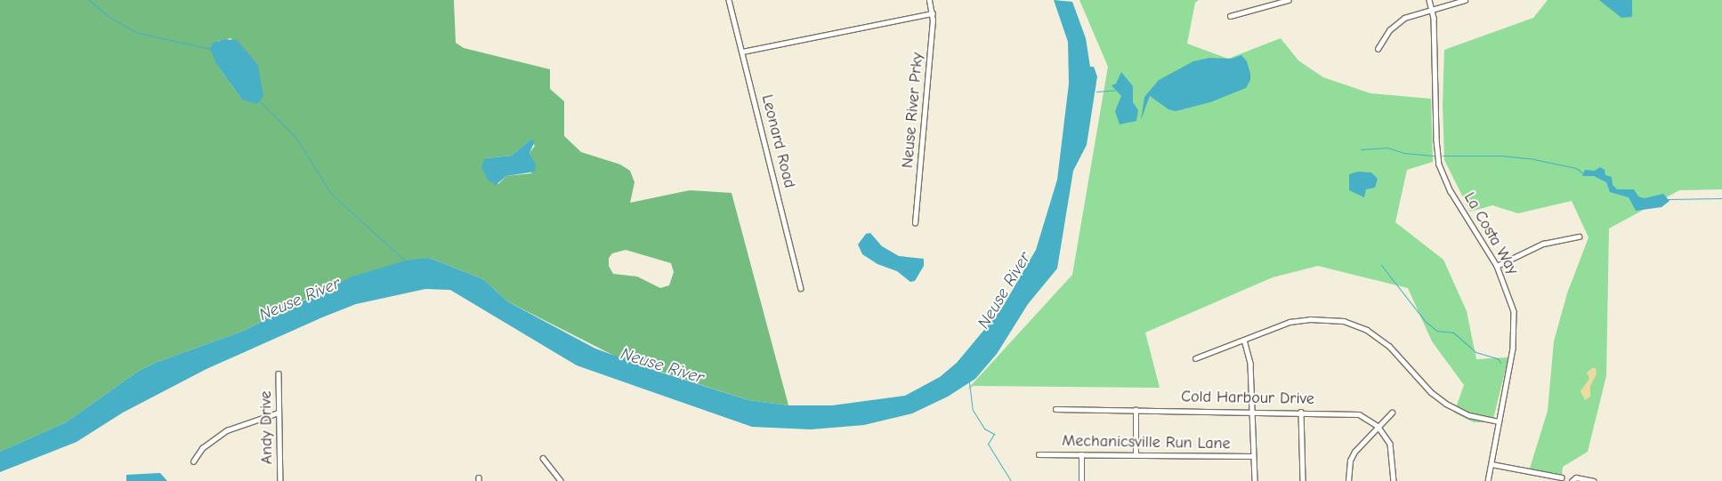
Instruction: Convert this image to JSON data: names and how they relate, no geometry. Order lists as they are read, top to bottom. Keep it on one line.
{"streets":{"street":["Neuse River Prky","Leonard Road","La Costa Way","Cold Harbour Drive","Andy Drive","Mechanicsville Run Lane"]},"water":["Neuse River"]}
